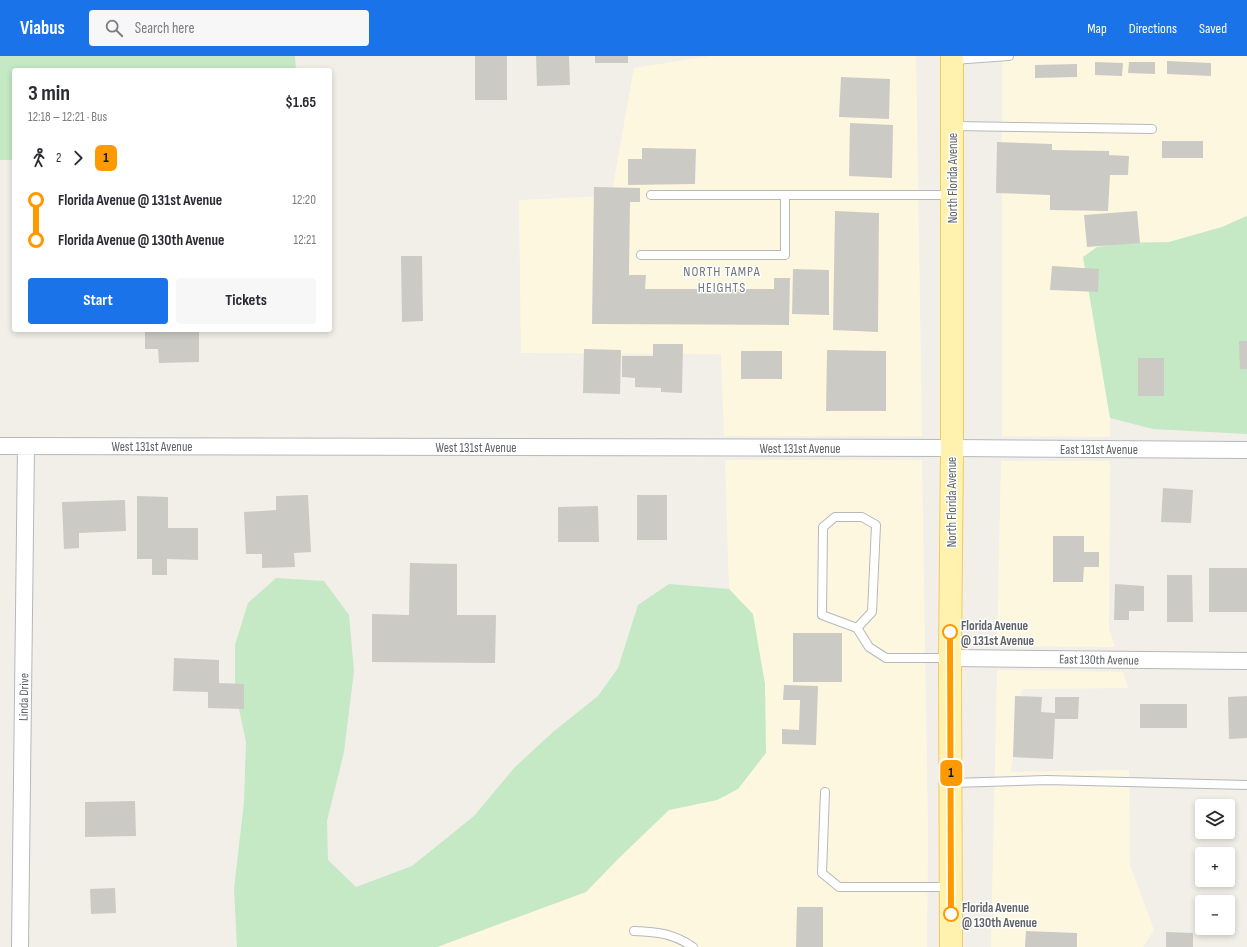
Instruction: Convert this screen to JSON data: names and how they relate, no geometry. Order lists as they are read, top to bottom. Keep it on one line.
{"streets":{"main road":["North Florida Avenue"],"street":["West 131st Avenue","East 131st Avenue","East 130th Avenue","Linda Drive"]},"crossings":[["North Florida Avenue","West 131st Avenue"],["North Florida Avenue","East 131st Avenue"],["North Florida Avenue","East 130th Avenue"],["West 131st Avenue","East 131st Avenue"],["West 131st Avenue","Linda Drive"]],"districts":["NORTH TAMPA HEIGHTS"],"places":["Florida Avenue @ 131st Avenue","Florida Avenue @ 130th Avenue"],"lines":["bus line 1"],"page":{"header":"Viabus","search":"Search here","nav":["Map","Directions","Saved"],"on_map":"1","heading":["3 min","12:18 – 12:21 · Bus","$1.65"],"legs":["2","1"],"list":[{"name":"Florida Avenue @ 131st Avenue","value":"12:20"},{"name":"Florida Avenue @ 130th Avenue","value":"12:21"}],"buttons":["Start","Tickets"],"map_buttons":["+","−"]}}
